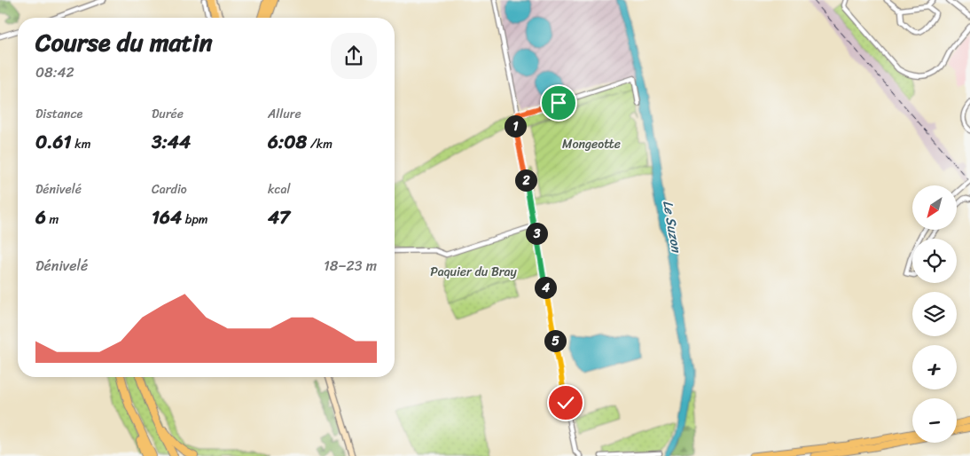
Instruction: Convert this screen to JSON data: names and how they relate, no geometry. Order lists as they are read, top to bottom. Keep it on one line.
{"water":["Le Suzon"],"parks":["Mongeotte","Paquier du Bray"],"north":"bottom left","page":{"heading":["Course du matin","08:42"],"stats":[["Distance","0.61 km"],["Durée","3:44"],["Allure","6:08 /km"],["Dénivelé","6 m"],["Cardio","164 bpm"],["kcal","47"]],"pins":["1","2","3","4","5"],"map_buttons":["+","−"],"chart":["Dénivelé","18–23 m"]}}
